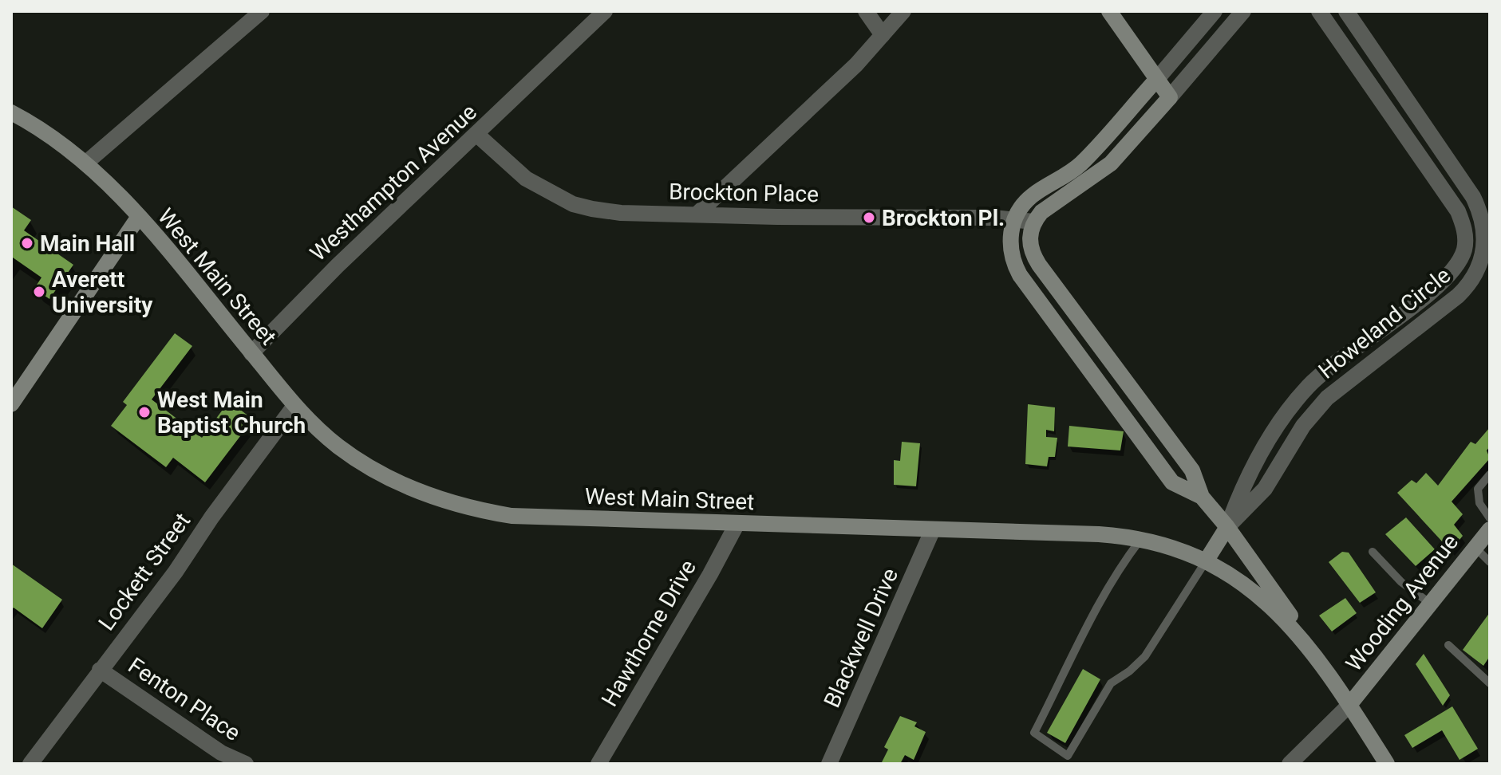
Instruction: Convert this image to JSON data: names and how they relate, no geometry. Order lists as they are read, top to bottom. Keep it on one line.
{"streets":{"main road":["West Main Street","Howeland Circle","Wooding Avenue"],"street":["Westhampton Avenue","Brockton Place","Lockett Street","Hawthorne Drive","Blackwell Drive","Fenton Place"]},"crossings":[["Westhampton Avenue","Brockton Place"],["Westhampton Avenue","West Main Street"],["West Main Street","Howeland Circle"],["West Main Street","Lockett Street"],["West Main Street","Wooding Avenue"],["West Main Street","Hawthorne Drive"],["West Main Street","Blackwell Drive"],["Lockett Street","Fenton Place"]],"places":["Brockton Pl.","Main Hall","Averett University","West Main Baptist Church"]}
